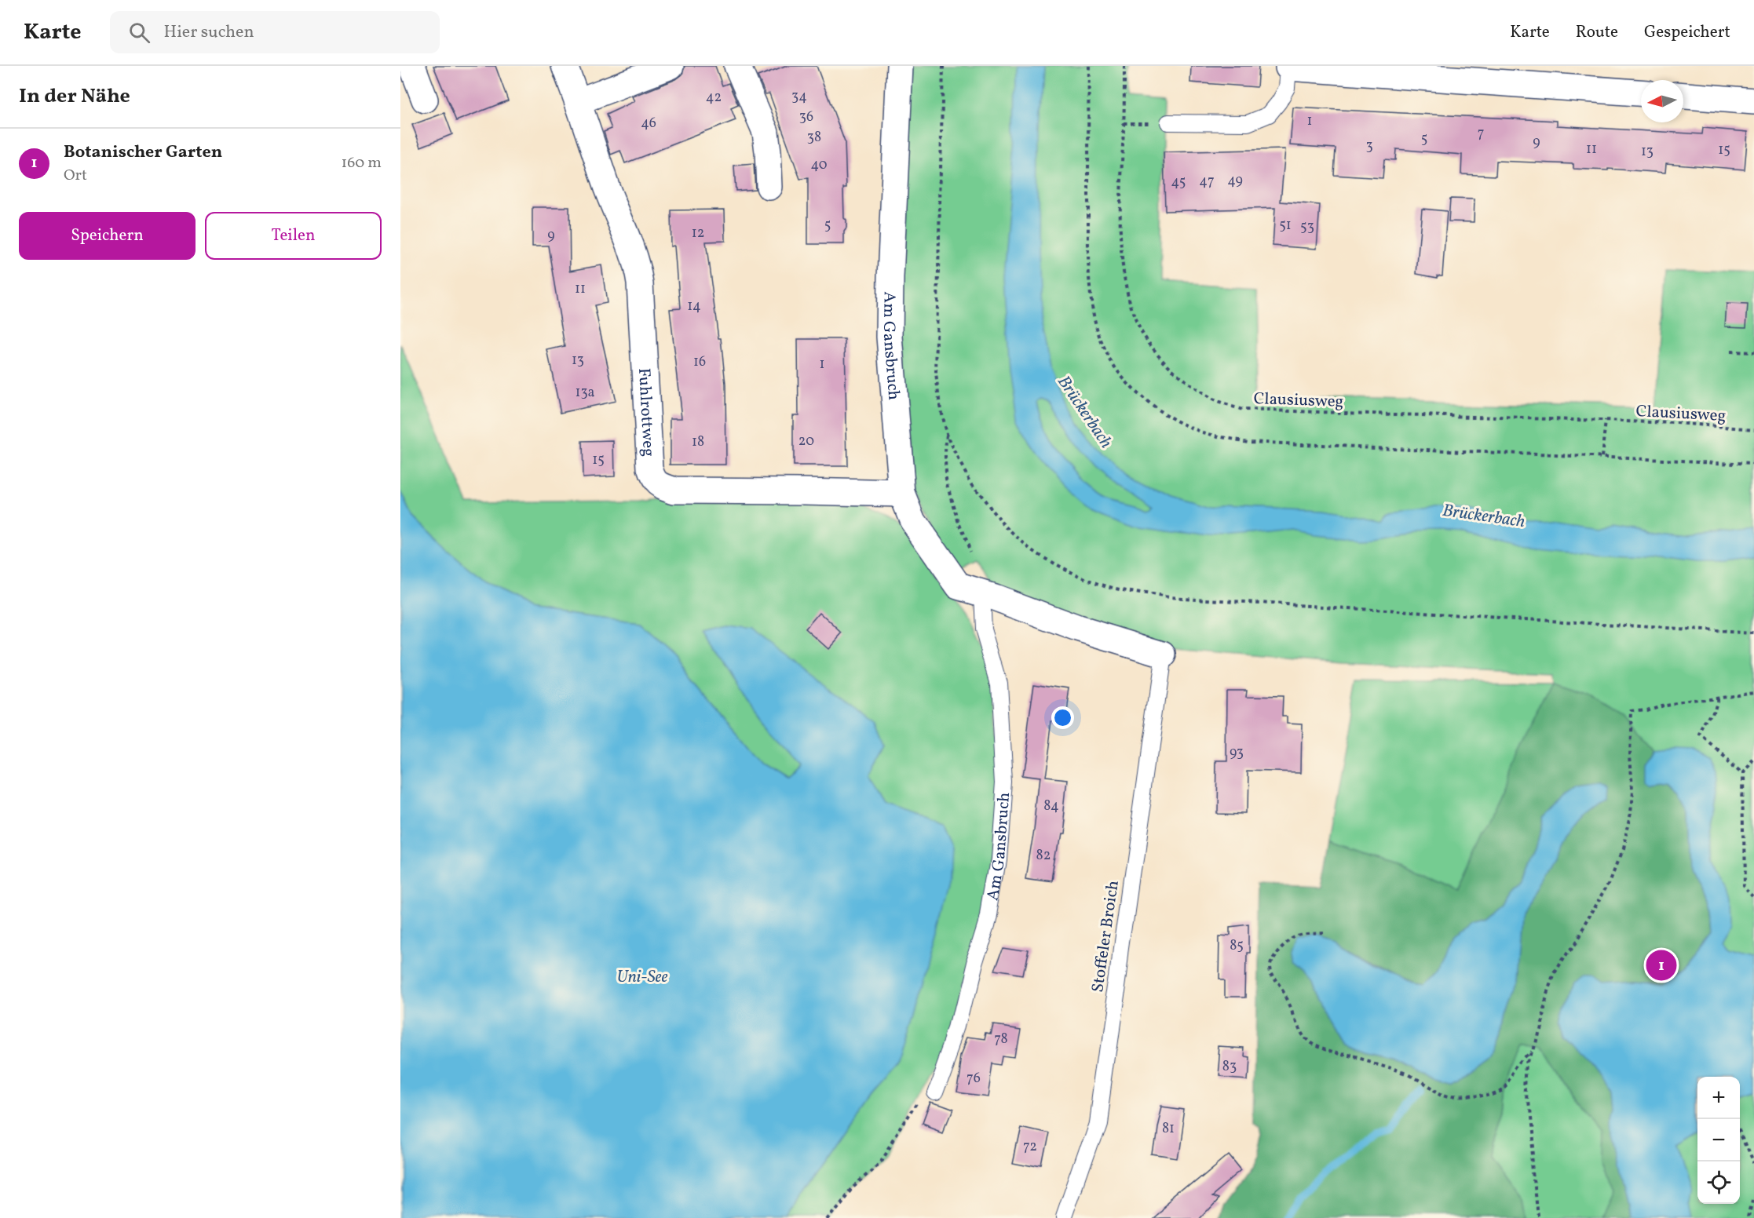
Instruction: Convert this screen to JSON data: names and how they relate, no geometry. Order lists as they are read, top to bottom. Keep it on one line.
{"streets":{"street":["Am Gansbruch","Fuhlrottweg"],"lane":["Stoffeler Broich"],"path":["Clausiusweg"]},"crossings":[["Am Gansbruch","Fuhlrottweg"],["Am Gansbruch","Stoffeler Broich"]],"water":["Brückerbach","Uni-See"],"house_numbers":["34","42","36","1","46","7","38","5","9","3","11","15","13","40","49","47","45","5","51","53","12","9","11","14","13","16","1","13a","20","18","15","93","84","82","85","78","83","76","81","72"],"north":"left","page":{"header":"Karte","search":"Hier suchen","nav":["Karte","Route","Gespeichert"],"heading":"In der Nähe","list":[{"mark":"1","name":"Botanischer Garten","note":"Ort","value":"160 m"}],"buttons":["Speichern","Teilen"],"pins":"1","map_buttons":["+","−"]}}
